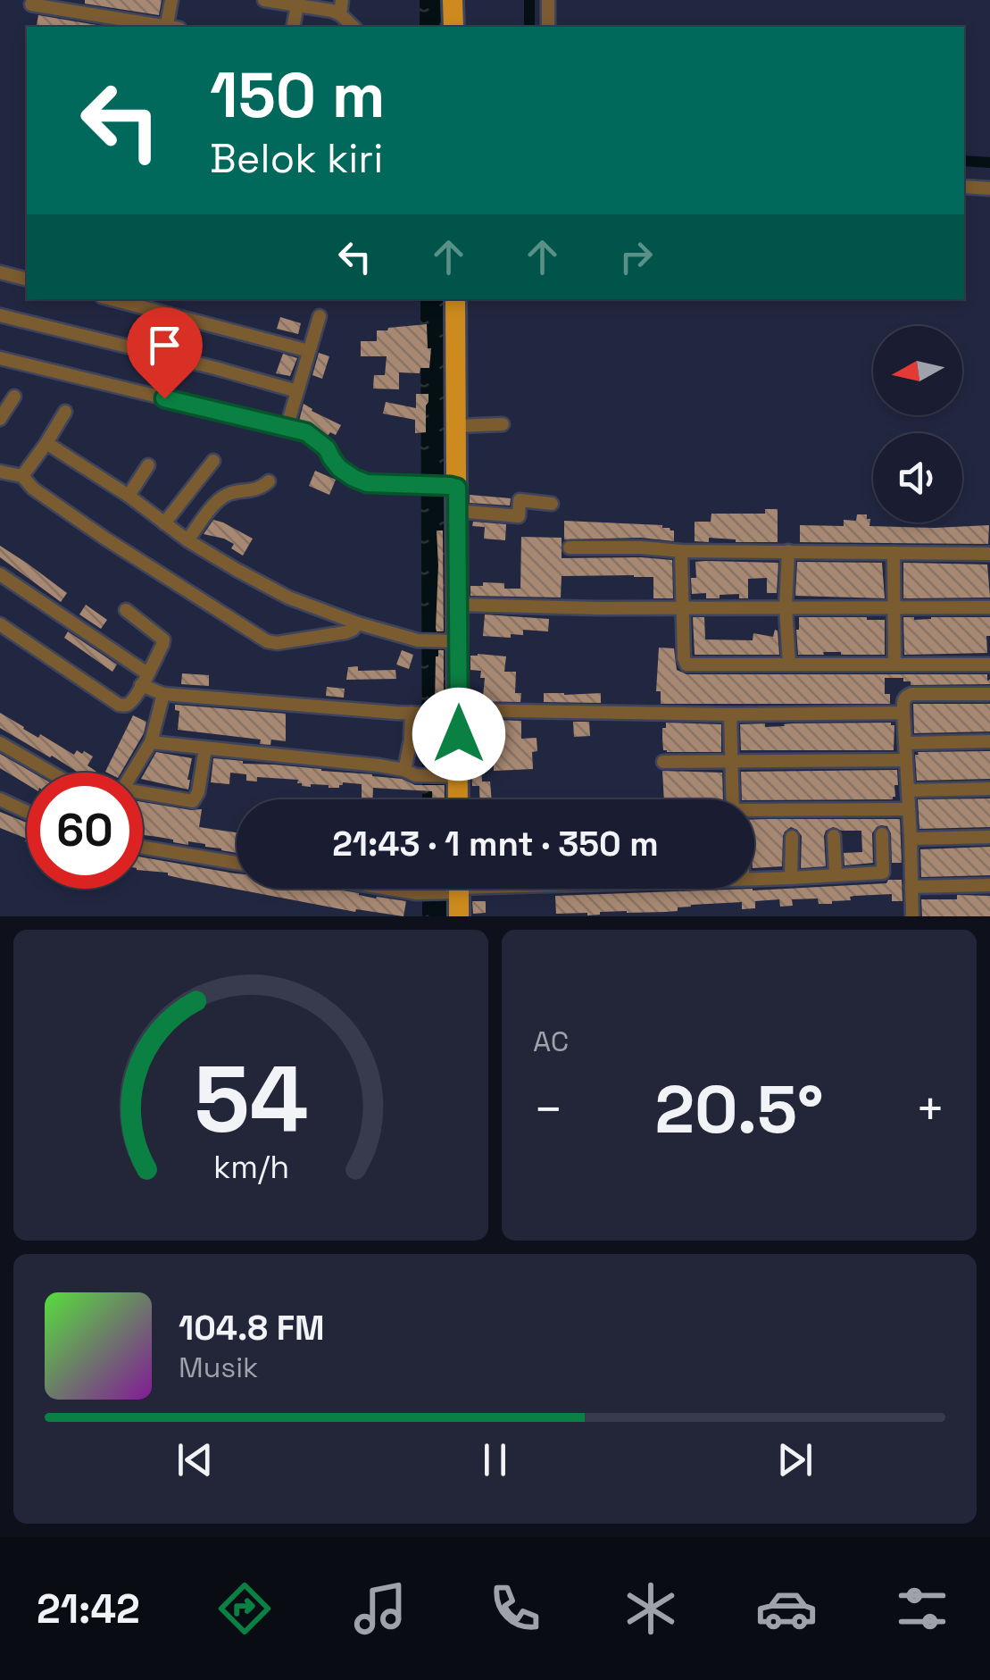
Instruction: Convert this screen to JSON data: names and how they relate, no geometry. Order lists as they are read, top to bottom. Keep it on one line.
{"north":"left","page":{"turn":["150 m","Belok kiri"],"limit":"60","trip":"21:43 · 1 mnt · 350 m","tile":"AC","heat":["−","20.5°","+"],"song":["104.8 FM","Musik"],"tabs":"21:42","gauge":["54","km/h"]}}
